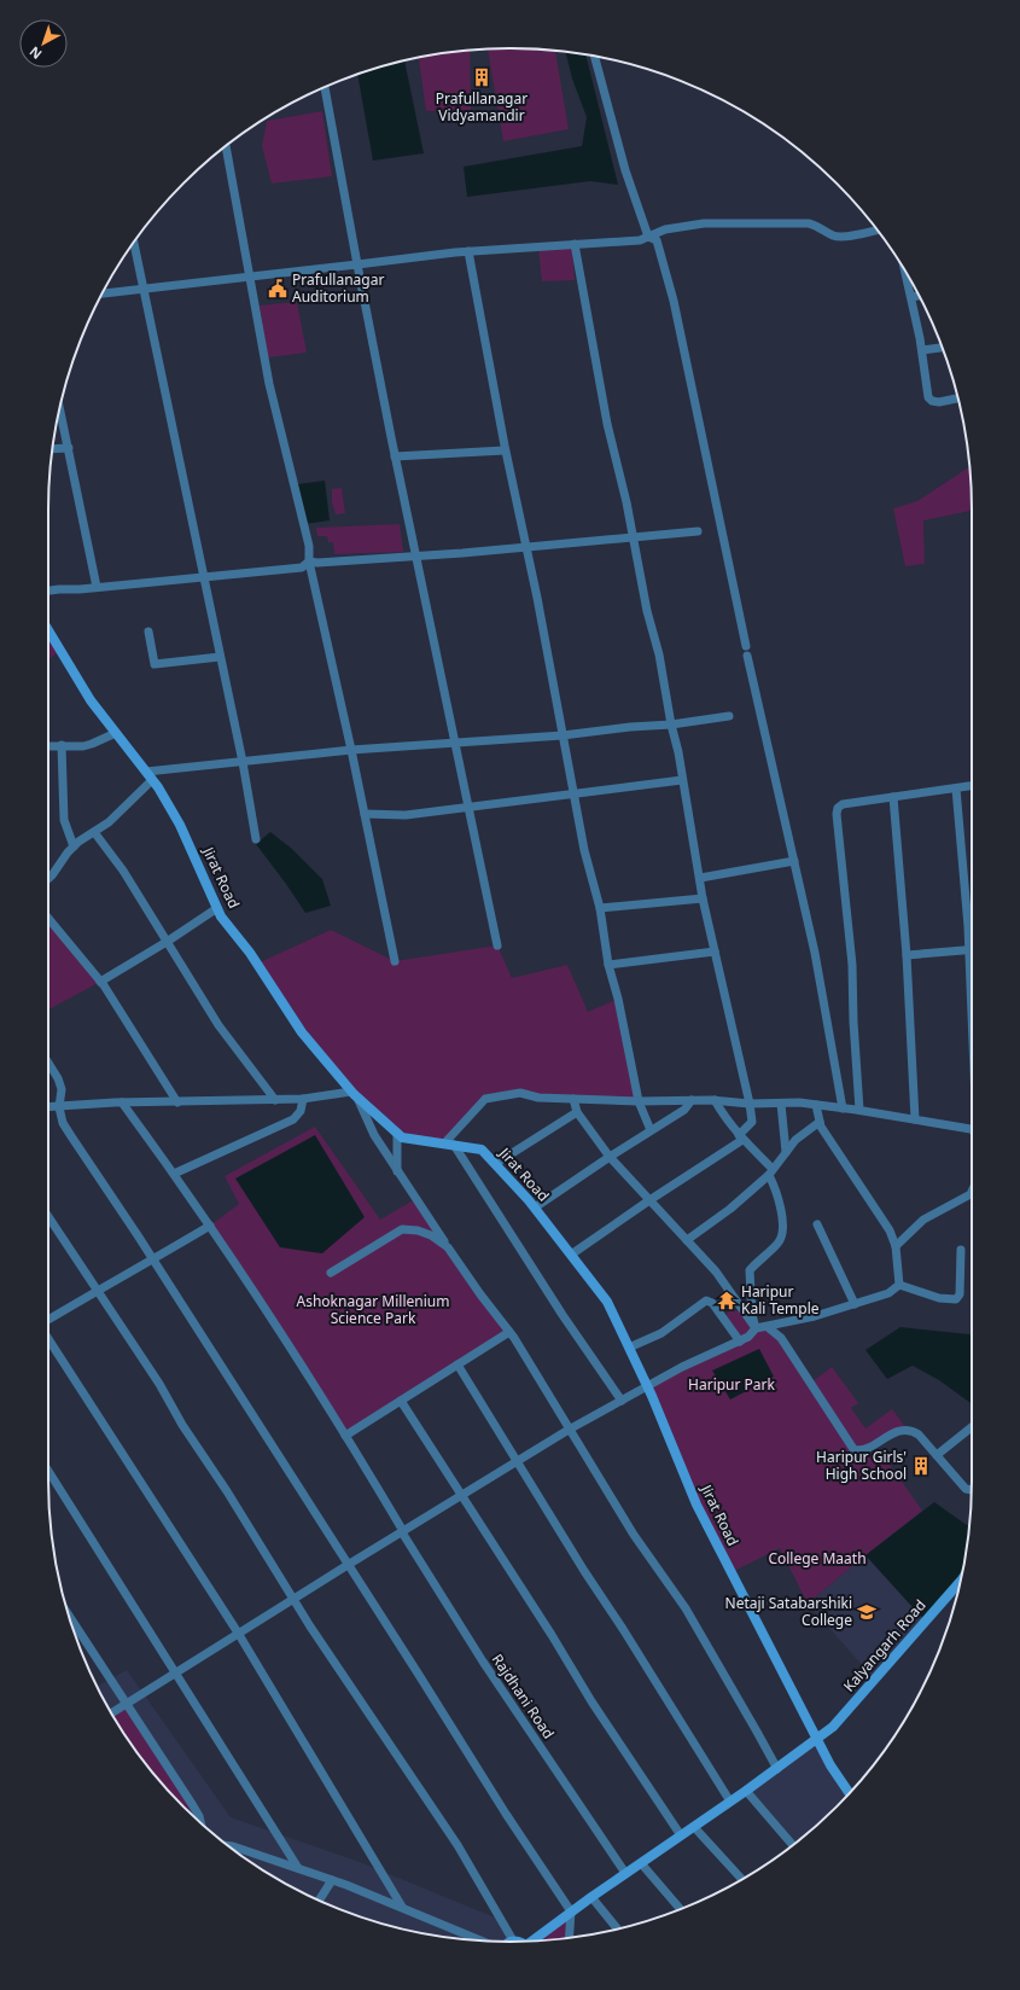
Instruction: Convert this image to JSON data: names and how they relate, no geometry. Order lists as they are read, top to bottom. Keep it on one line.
{"streets":{"main road":["Jirat Road","Kalyangarh Road"],"street":["Rajdhani Road"]},"crossings":[["Jirat Road","Kalyangarh Road"],["Kalyangarh Road","Rajdhani Road"]],"parks":["Ashoknagar Millenium Science Park","Haripur Park","College Maath"],"places":{"building":["Prafullanagar Vidyamandir","Haripur Girls' High School"],"public building":["Prafullanagar Auditorium"],"temple":["Haripur Kali Temple"],"school or university":["Netaji Satabarshiki College"]},"north":"bottom left"}
